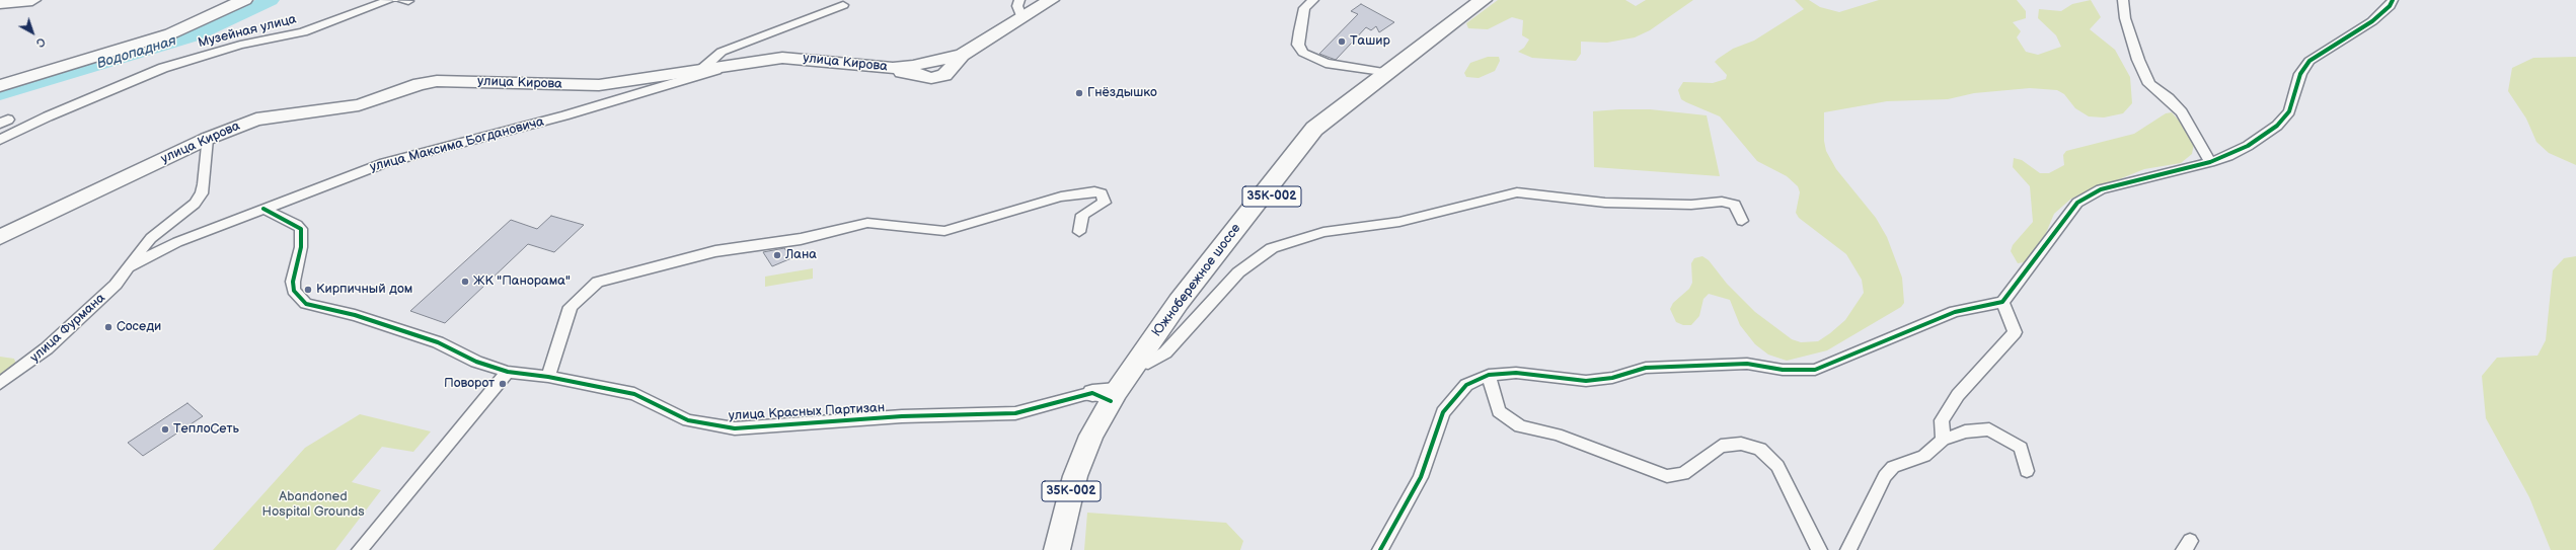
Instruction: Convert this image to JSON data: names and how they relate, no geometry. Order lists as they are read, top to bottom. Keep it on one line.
{"streets":{"highway":["35К-002","Южнобережное шоссе"],"main road":["улица Кирова"],"street":["Музейная улица","улица Максима Богдановича","улица Фурмана","улица Красных Партизан"]},"crossings":[["улица Максима Богдановича","улица Фурмана"],["улица Максима Богдановича","улица Красных Партизан"],["Южнобережное шоссе","улица Красных Партизан"]],"water":["Водопадная"],"parks":["Abandoned Hospital Grounds"],"places":["Ташир","Гнёздышко","Лана","ЖК \"Панорама\"","Кирпичный дом","Соседи","Поворот","ТеплоСеть"],"north":"bottom right"}
